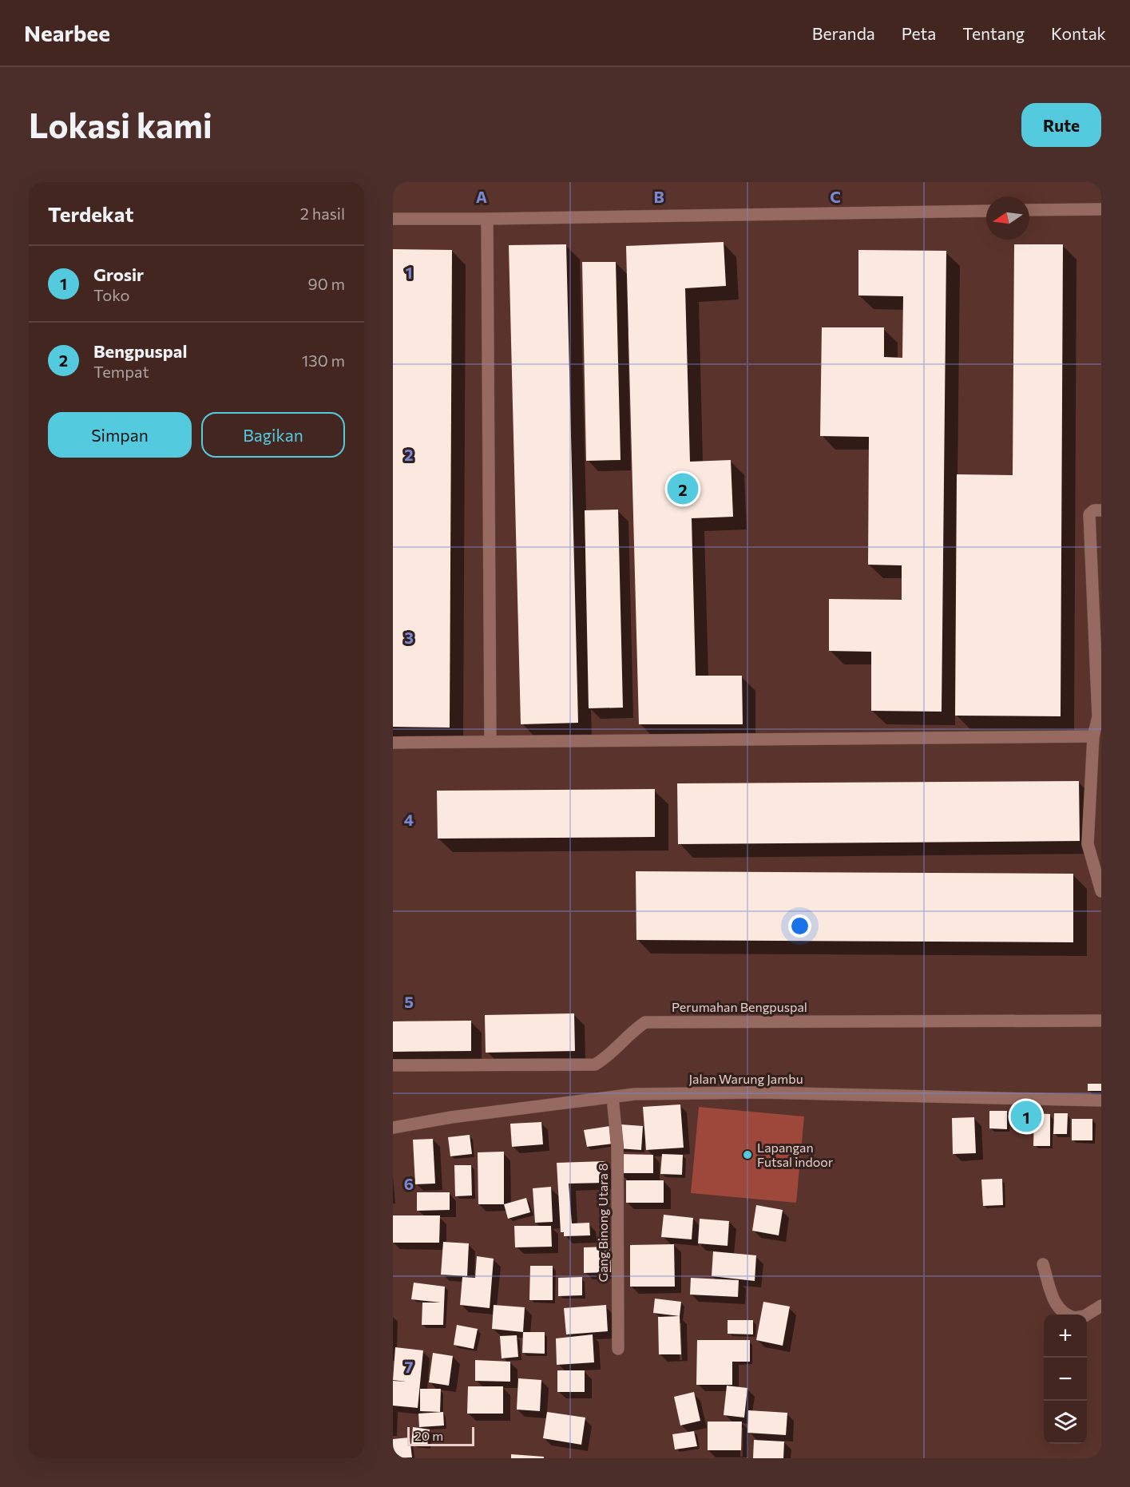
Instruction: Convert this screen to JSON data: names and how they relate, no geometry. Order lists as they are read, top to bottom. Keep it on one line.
{"streets":{"street":["Perumahan Bengpuspal","Jalan Warung Jambu","Gang Binong Utara 8"]},"crossings":[["Jalan Warung Jambu","Gang Binong Utara 8"]],"places":["Lapangan Futsal indoor"],"scale_bar":"20 m","north":"left","page":{"header":"Nearbee","nav":["Beranda","Peta","Tentang","Kontak"],"buttons":["Rute",["Simpan","Bagikan"]],"title":"Lokasi kami","heading":["Terdekat","2 hasil"],"list":[{"mark":"1","name":"Grosir","note":"Toko","value":"90 m"},{"mark":"2","name":"Bengpuspal","note":"Tempat","value":"130 m"}],"pins":["2","1"],"map_buttons":["+","−"],"scale":"20 m"},"grid":{"columns":["A","B","C"],"rows":["1","2","3","4","5","6","7"]}}
